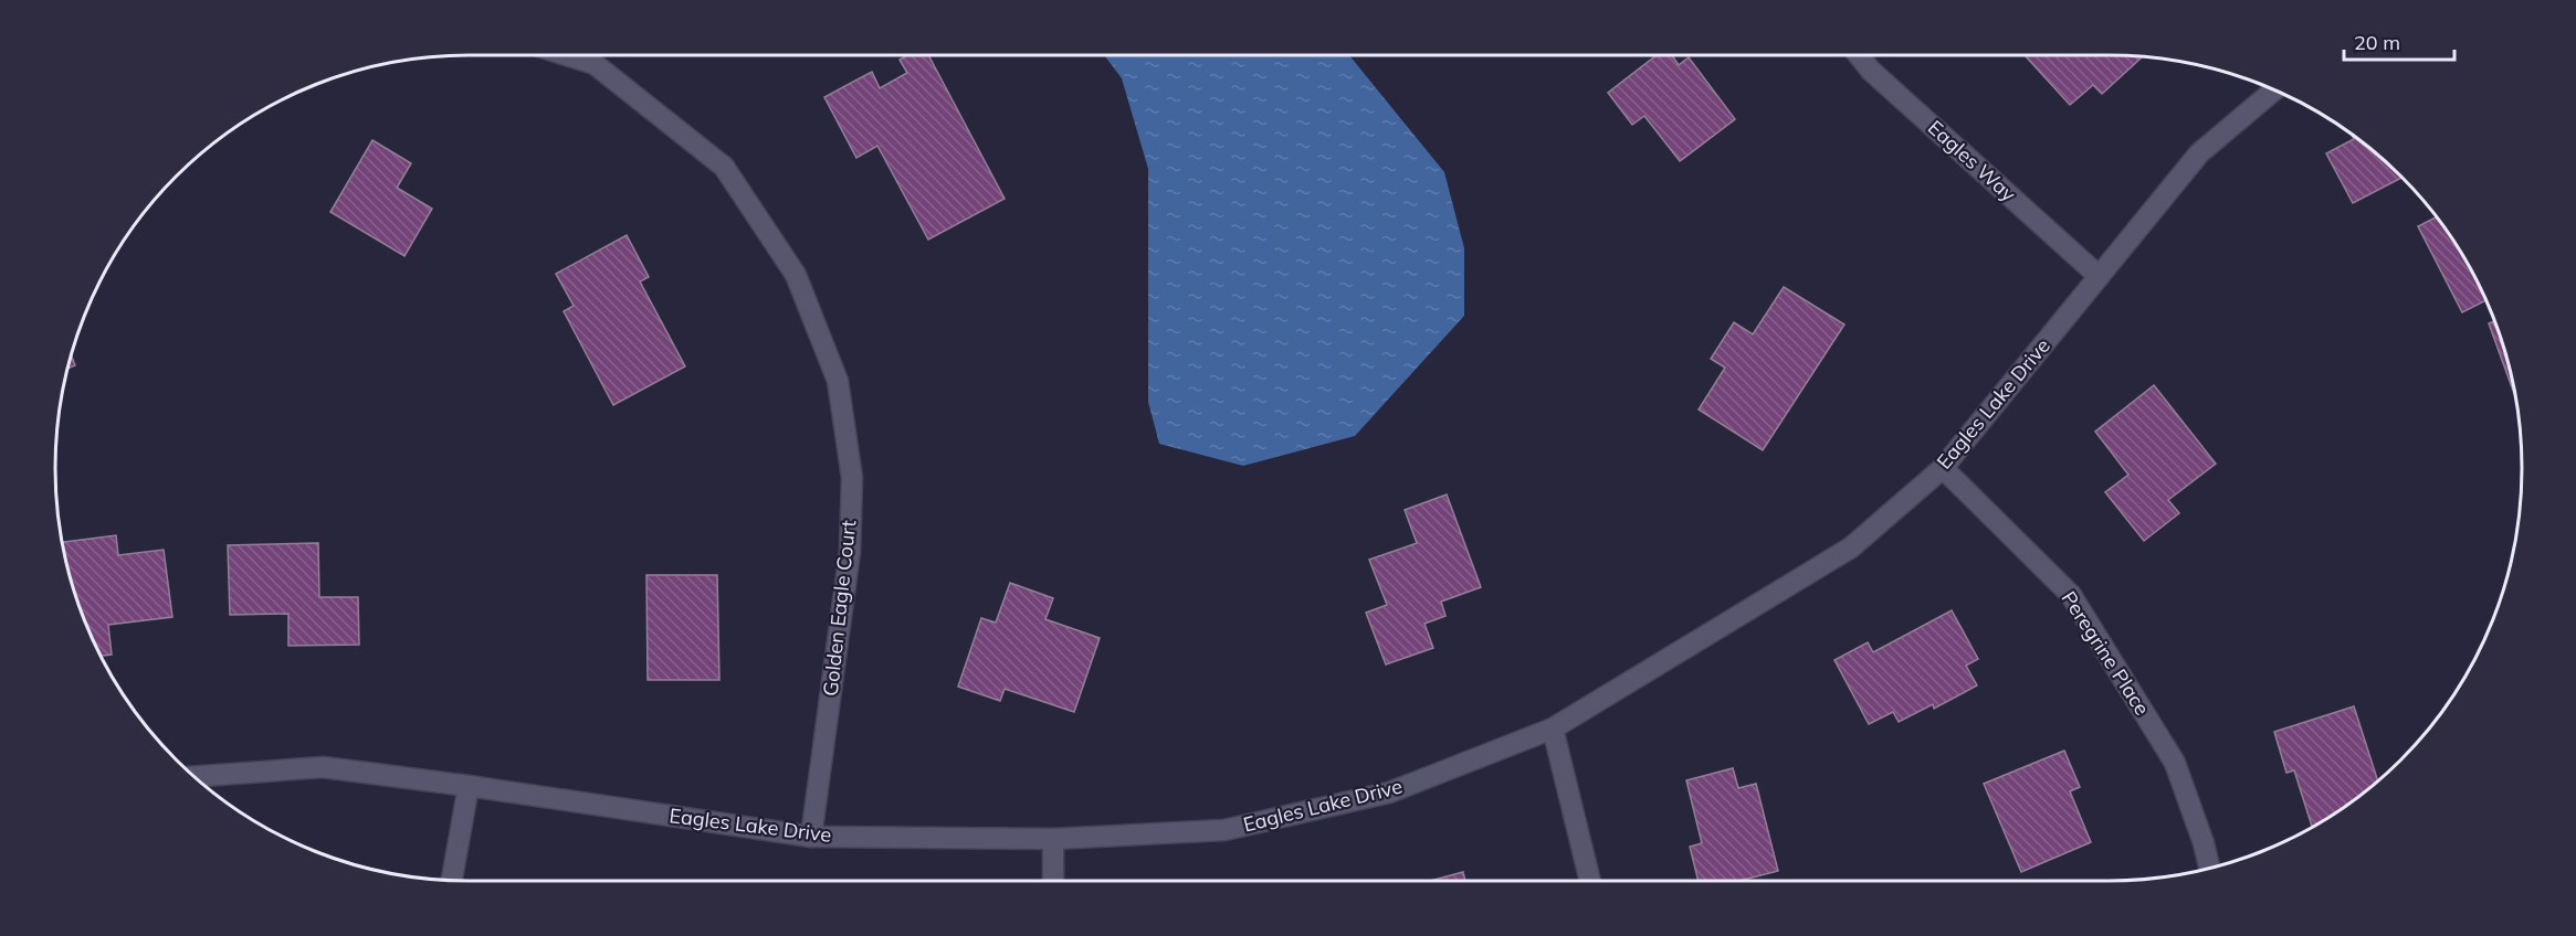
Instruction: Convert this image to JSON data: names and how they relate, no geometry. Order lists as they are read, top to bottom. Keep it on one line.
{"streets":{"street":["Eagles Way","Eagles Lake Drive","Golden Eagle Court","Peregrine Place"]},"crossings":[["Eagles Way","Eagles Lake Drive"],["Eagles Lake Drive","Golden Eagle Court"],["Eagles Lake Drive","Peregrine Place"]],"scale_bar":"20 m"}
